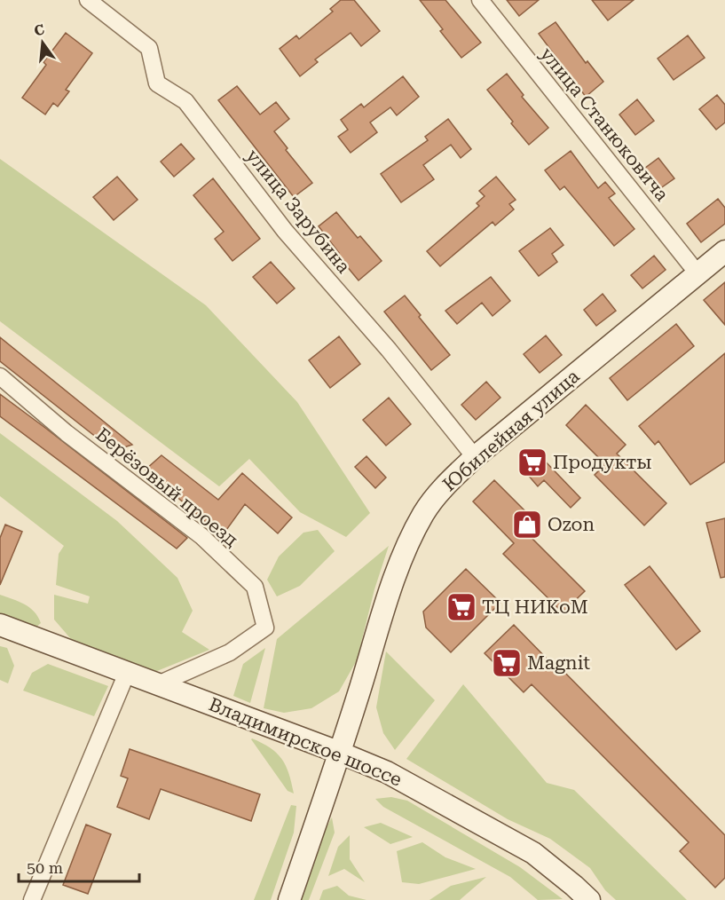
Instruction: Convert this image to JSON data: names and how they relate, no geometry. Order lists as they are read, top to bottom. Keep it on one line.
{"streets":{"main road":["Юбилейная улица","Владимирское шоссе"],"street":["улица Станюковича","улица Зарубина","Берёзовый проезд"]},"crossings":[["улица Станюковича","Юбилейная улица"],["улица Зарубина","Юбилейная улица"],["Юбилейная улица","Владимирское шоссе"],["Берёзовый проезд","Владимирское шоссе"]],"places":{"supermarket":["Продукты","ТЦ НИКоМ","Magnit"],"shop":["Ozon"]},"scale_bar":"50 m","north":"top"}
